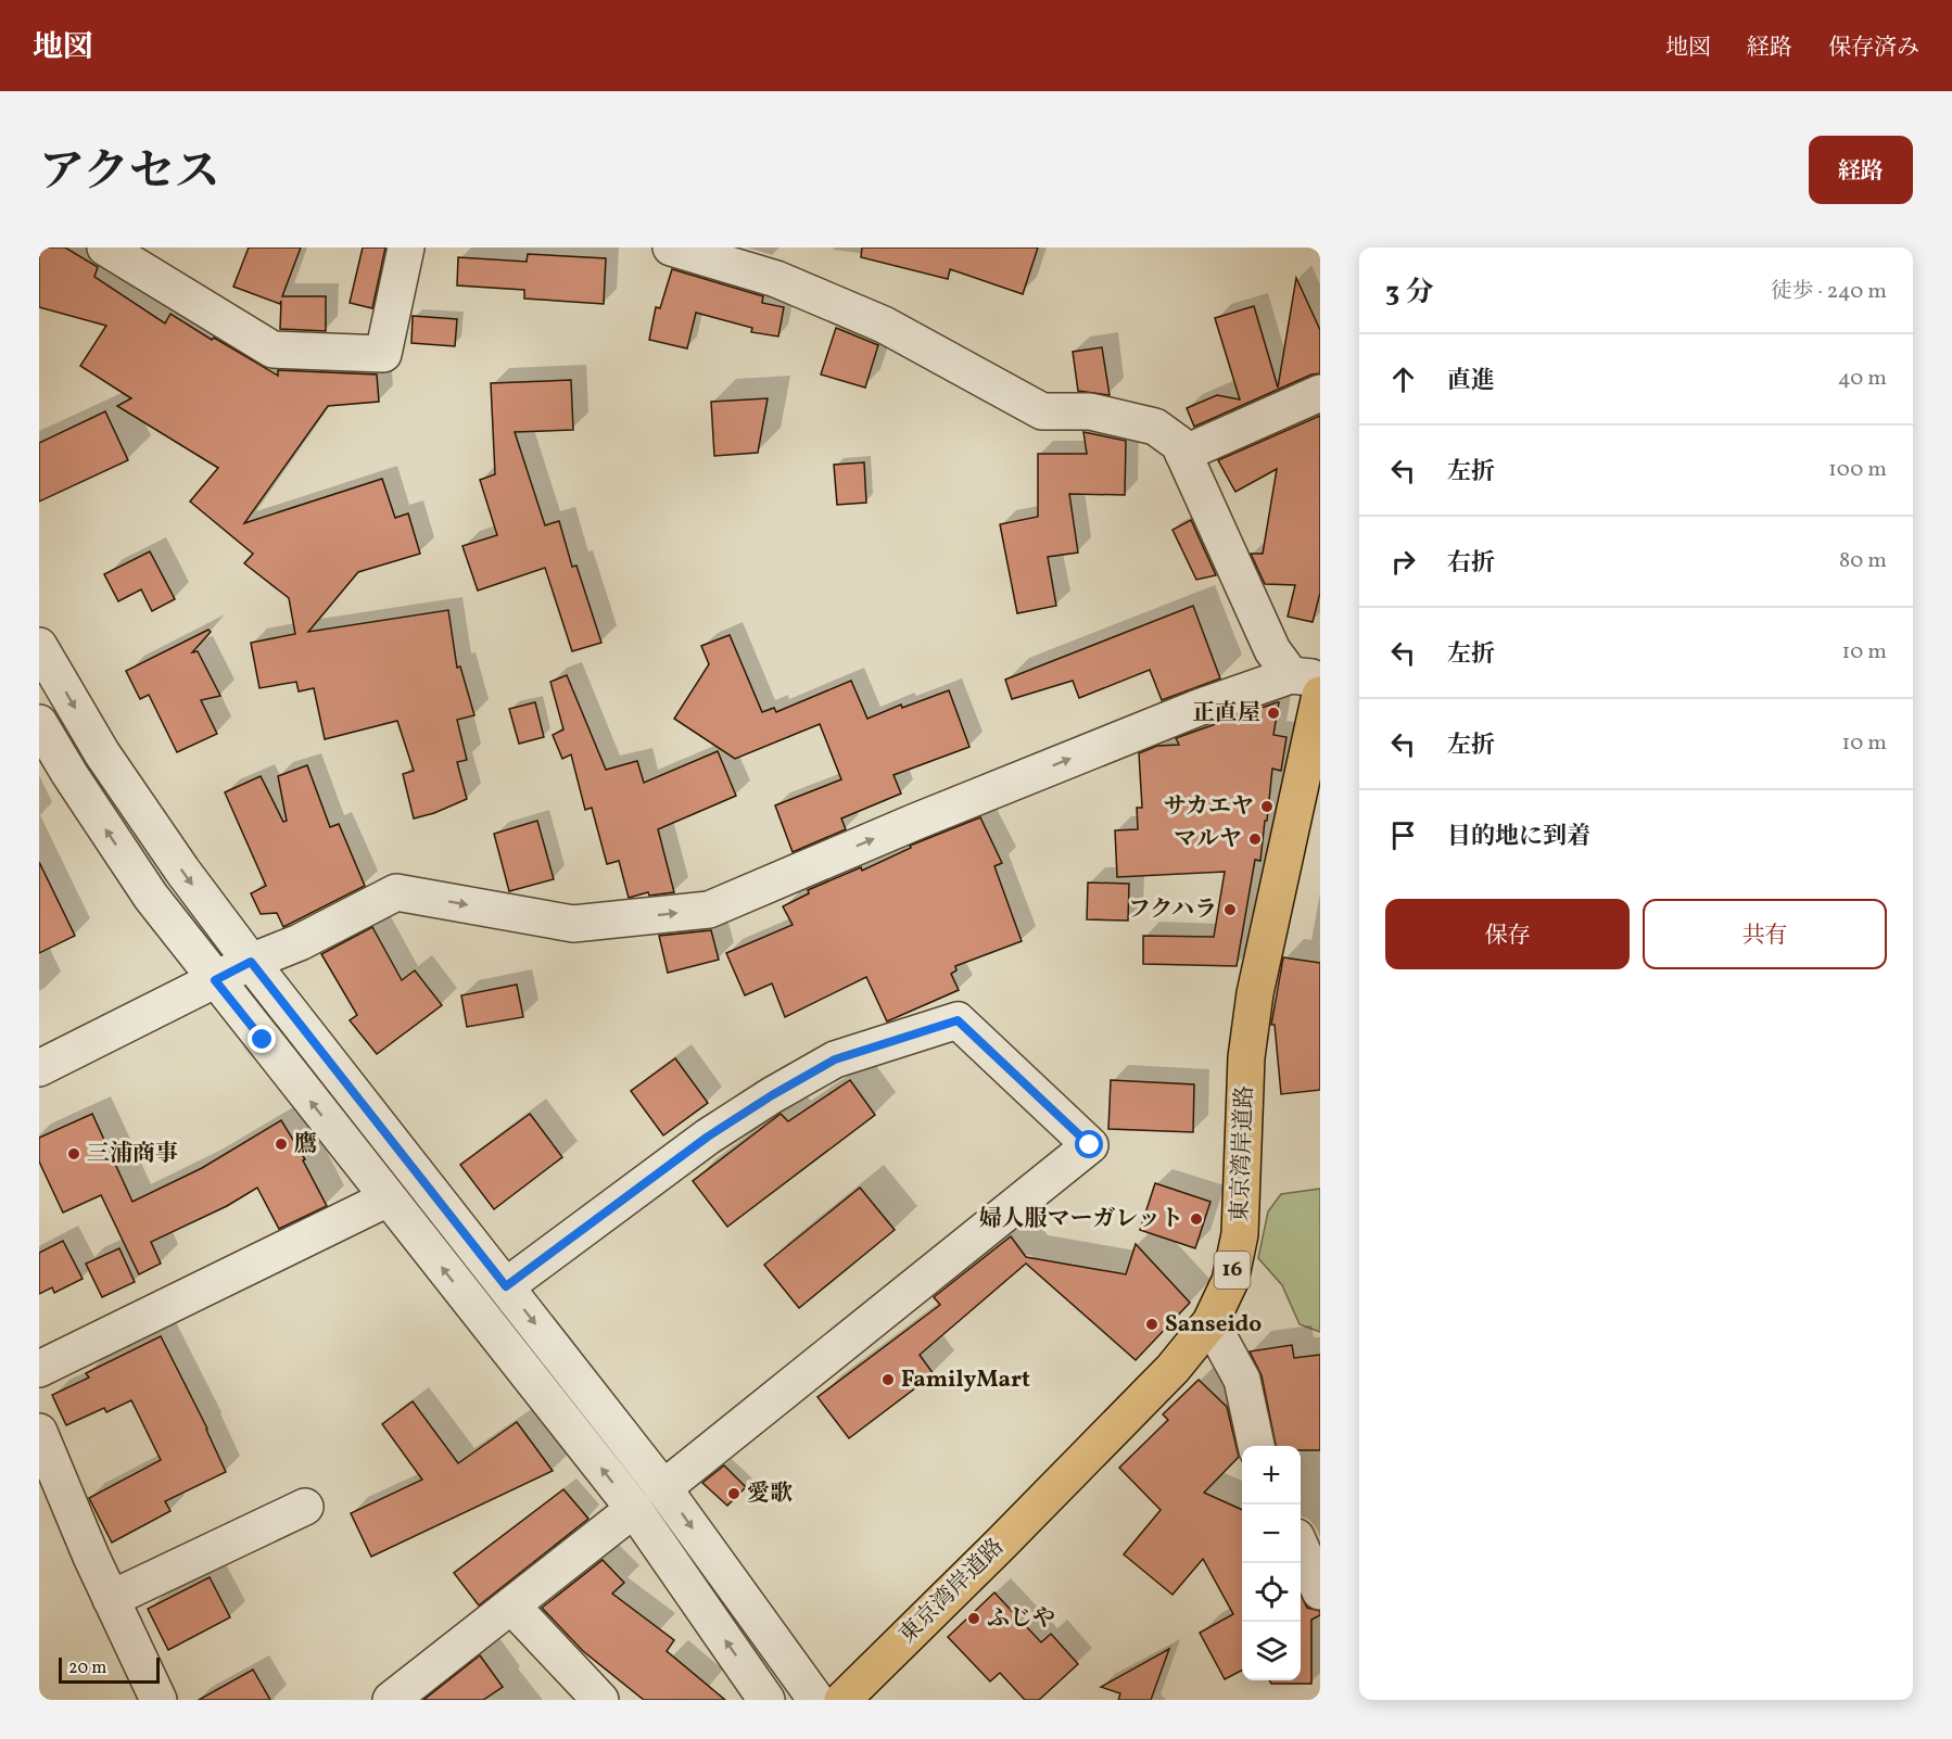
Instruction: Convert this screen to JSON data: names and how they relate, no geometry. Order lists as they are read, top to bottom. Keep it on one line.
{"streets":{"highway":["東京湾岸道路","16"]},"places":["正直屋","サカエヤ","マルヤ","フクハラ","鷹","三浦商事","婦人服マーガレット","Sanseido","FamilyMart","愛歌","ふじや"],"scale_bar":"20 m","page":{"header":"地図","nav":["地図","経路","保存済み"],"title":"アクセス","buttons":["経路",["保存","共有"]],"heading":["3 分","徒歩 · 240 m"],"list":[["直進","40 m"],["左折","100 m"],["右折","80 m"],["左折","10 m"],["左折","10 m"],"目的地に到着"],"map_buttons":["+","−"],"scale":"20 m"}}
